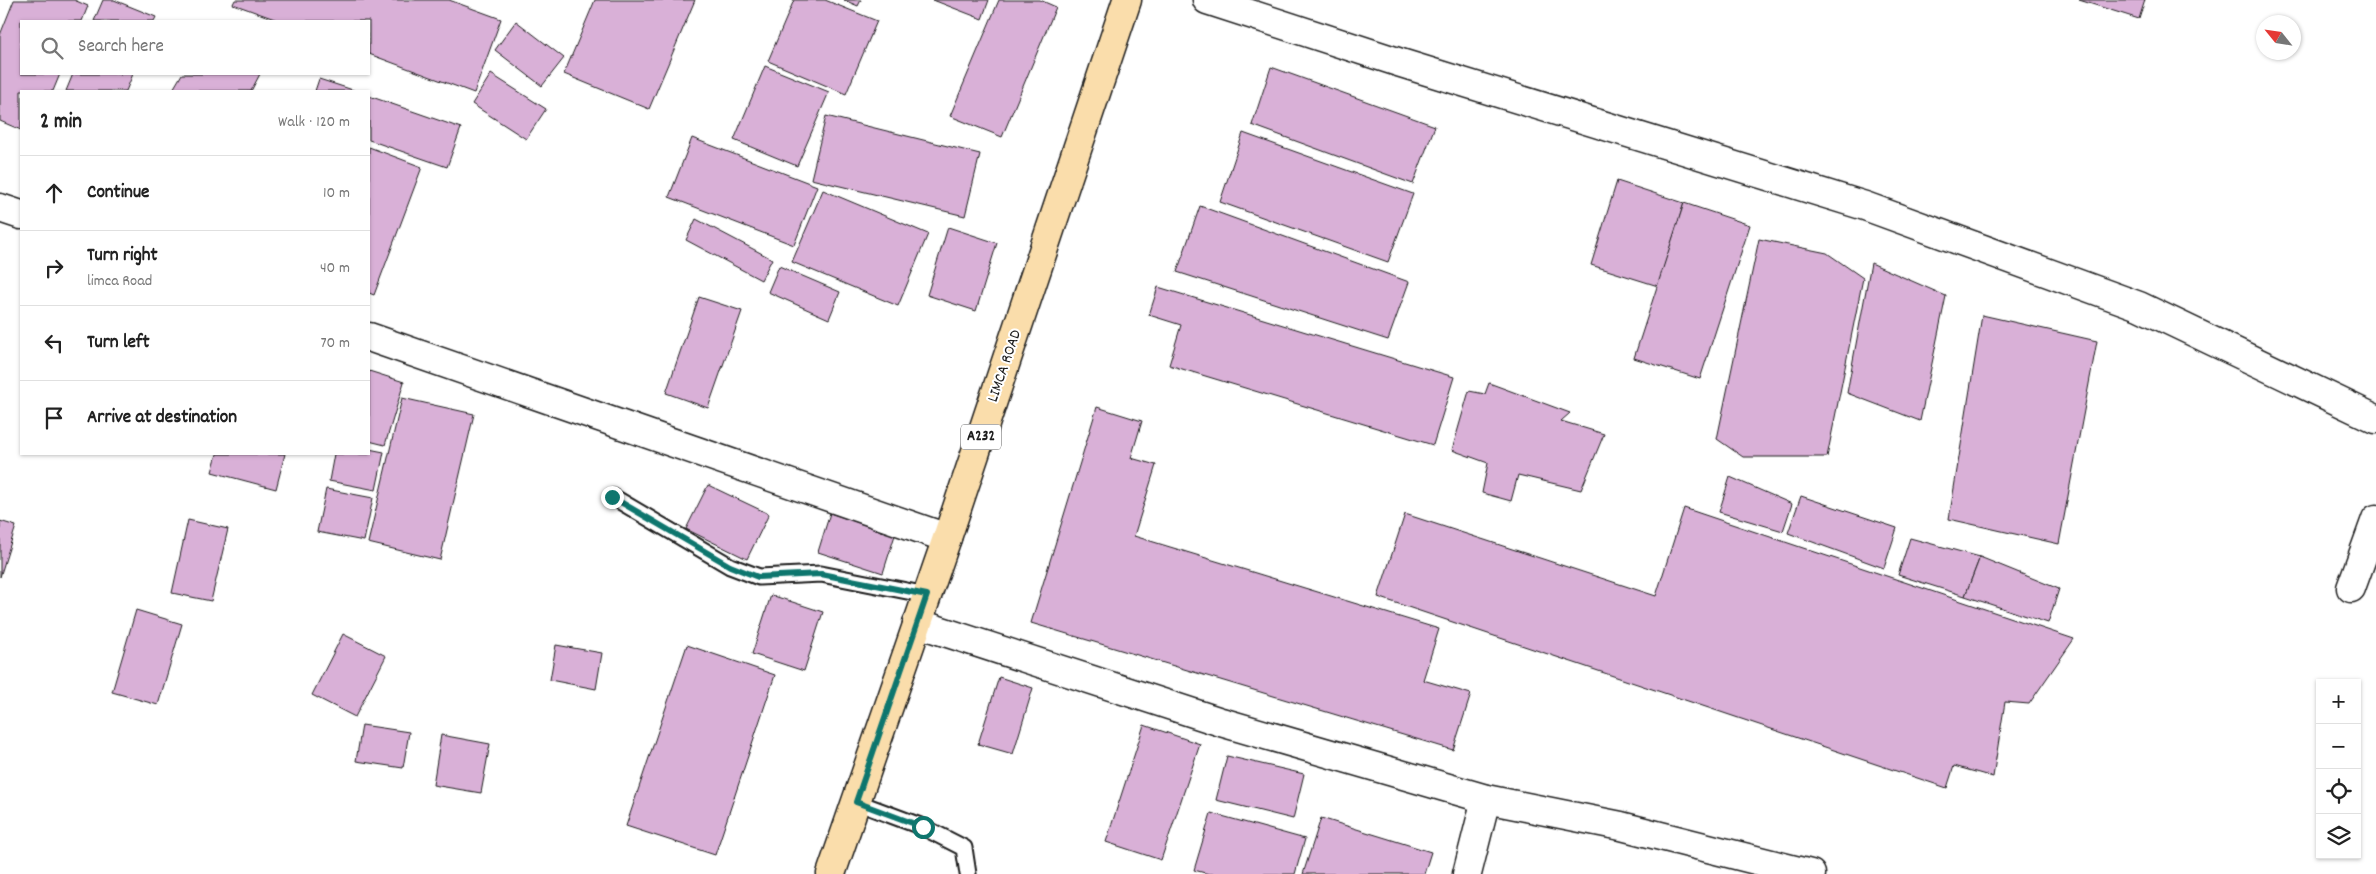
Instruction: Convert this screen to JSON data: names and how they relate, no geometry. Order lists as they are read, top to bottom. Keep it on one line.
{"streets":{"main road":["LIMCA ROAD","A232"]},"north":"top left","page":{"search":"Search here","heading":["2 min","Walk · 120 m"],"list":[["Continue","10 m"],["Turn right","limca Road","40 m"],["Turn left","70 m"],"Arrive at destination"],"map_buttons":["+","−"]}}
